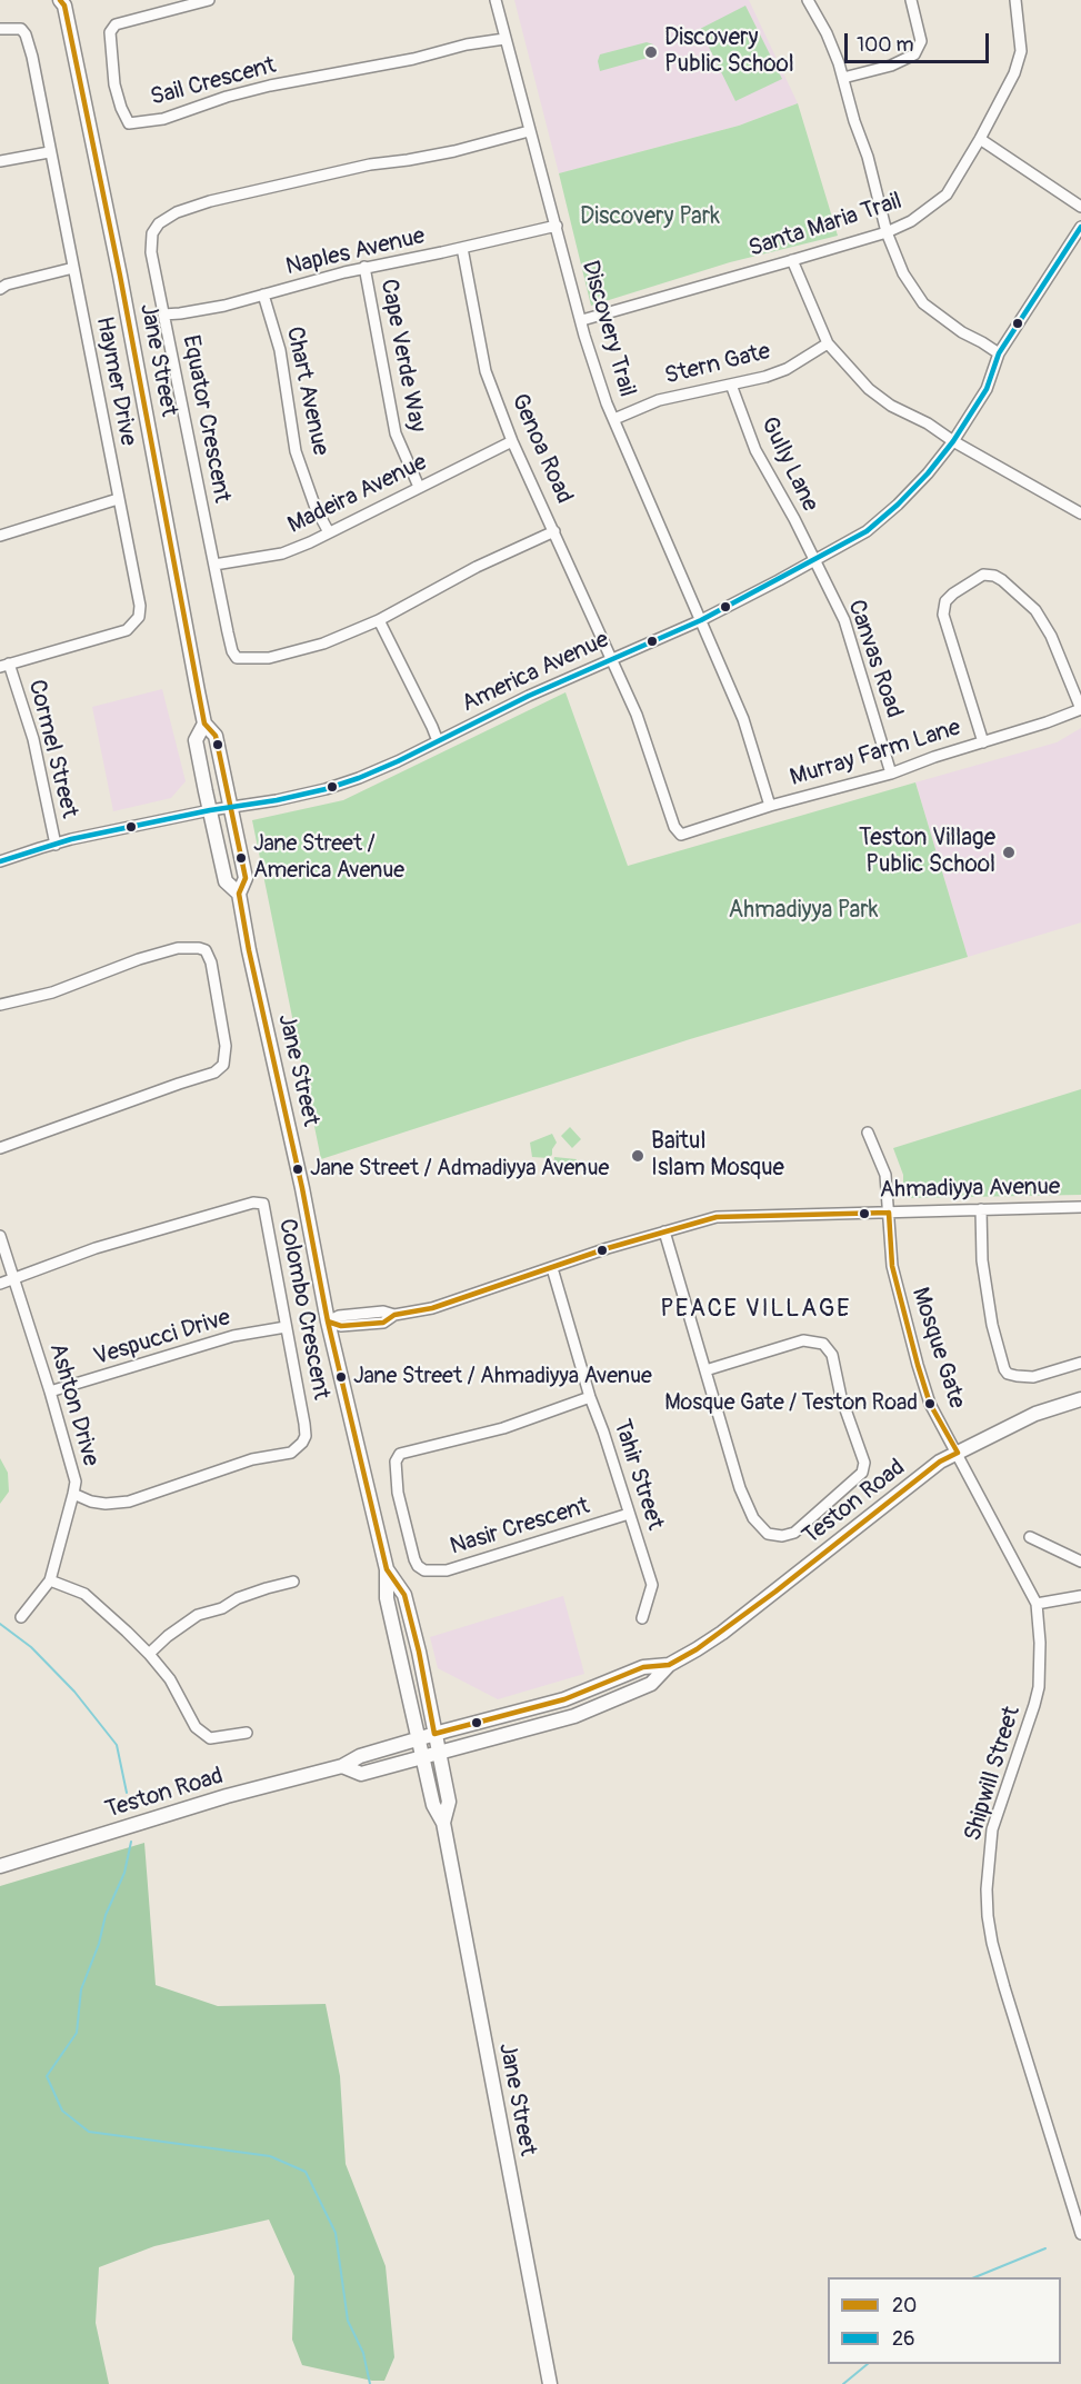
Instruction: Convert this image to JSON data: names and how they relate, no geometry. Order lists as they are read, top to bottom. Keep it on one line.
{"streets":{"main road":["Jane Street","Teston Road"],"street":["Sail Crescent","Santa Maria Trail","Naples Avenue","Discovery Trail","Cape Verde Way","Stern Gate","Haymer Drive","Chart Avenue","Equator Crescent","Genoa Road","Gully Lane","Madeira Avenue","Canvas Road","America Avenue","Cormel Street","Murray Farm Lane","Ahmadiyya Avenue","Colombo Crescent","Vespucci Drive","Mosque Gate","Ashton Drive","Tahir Street","Nasir Crescent","Shipwill Street"]},"crossings":[["Sail Crescent","Discovery Trail"],["Santa Maria Trail","Discovery Trail"],["Naples Avenue","Discovery Trail"],["Naples Avenue","Cape Verde Way"],["Naples Avenue","Chart Avenue"],["Naples Avenue","Equator Crescent"],["Naples Avenue","Genoa Road"],["Discovery Trail","Stern Gate"],["Discovery Trail","Equator Crescent"],["Discovery Trail","America Avenue"],["Discovery Trail","Murray Farm Lane"],["Cape Verde Way","Madeira Avenue"],["Jane Street","America Avenue"],["Jane Street","Ahmadiyya Avenue"],["Jane Street","Teston Road"],["Stern Gate","Gully Lane"],["Haymer Drive","Cormel Street"],["Chart Avenue","Madeira Avenue"],["Equator Crescent","Genoa Road"],["Equator Crescent","Madeira Avenue"],["Genoa Road","Madeira Avenue"],["Genoa Road","America Avenue"],["Genoa Road","Murray Farm Lane"],["Gully Lane","Canvas Road"],["Gully Lane","America Avenue"],["Canvas Road","America Avenue"],["Canvas Road","Murray Farm Lane"],["America Avenue","Cormel Street"],["Ahmadiyya Avenue","Mosque Gate"],["Ahmadiyya Avenue","Tahir Street"],["Colombo Crescent","Vespucci Drive"],["Colombo Crescent","Ashton Drive"],["Vespucci Drive","Ashton Drive"],["Mosque Gate","Teston Road"],["Mosque Gate","Shipwill Street"],["Tahir Street","Nasir Crescent"],["Teston Road","Shipwill Street"]],"districts":["PEACE VILLAGE"],"parks":["Discovery Park","Ahmadiyya Park"],"places":["Discovery Public School","Teston Village Public School","Jane Street / America Avenue","Baitul Islam Mosque","Jane Street / Admadiyya Avenue","Jane Street / Ahmadiyya Avenue","Mosque Gate / Teston Road"],"lines":["transit line 20","transit line 26"],"legend":["20","26"],"scale_bar":"100 m"}
